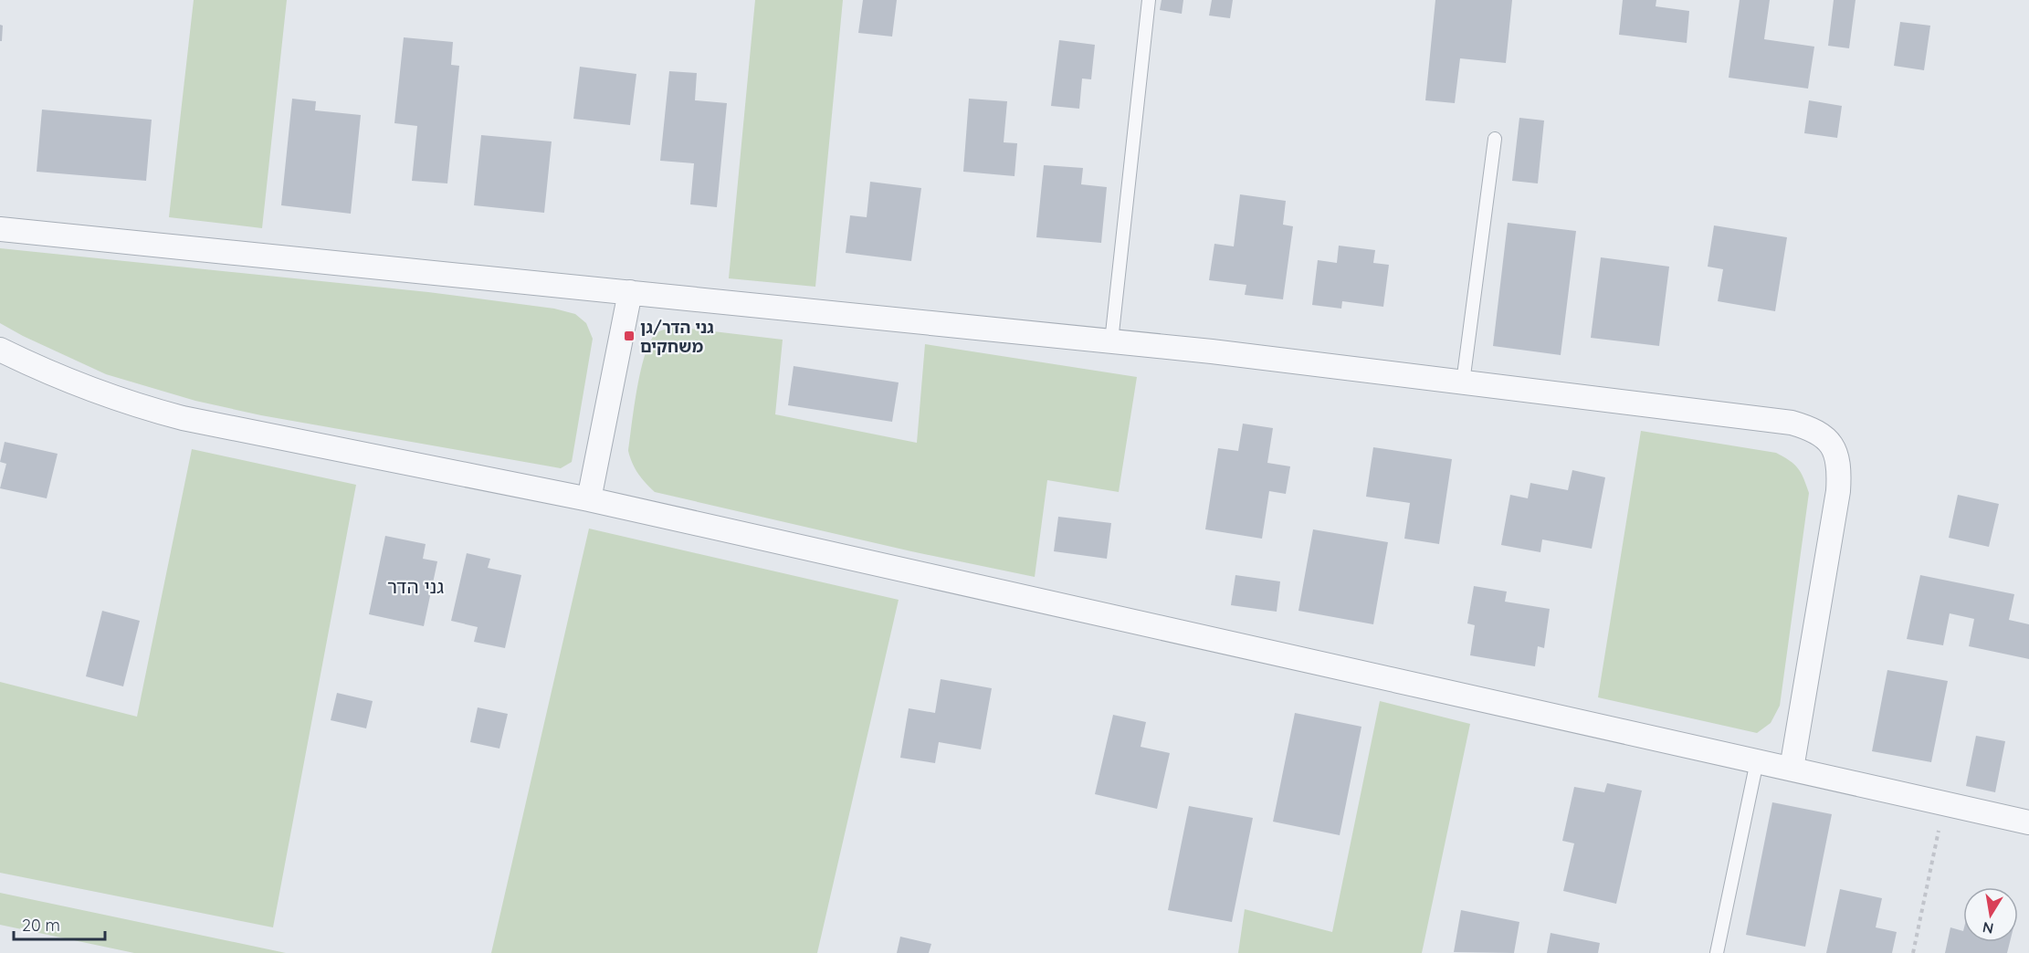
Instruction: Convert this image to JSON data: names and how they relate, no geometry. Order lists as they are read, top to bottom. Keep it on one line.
{"districts":["גני הדר"],"places":{"transit":["גני הדר/גן משחקים"]},"scale_bar":"20 m","north":"bottom"}
